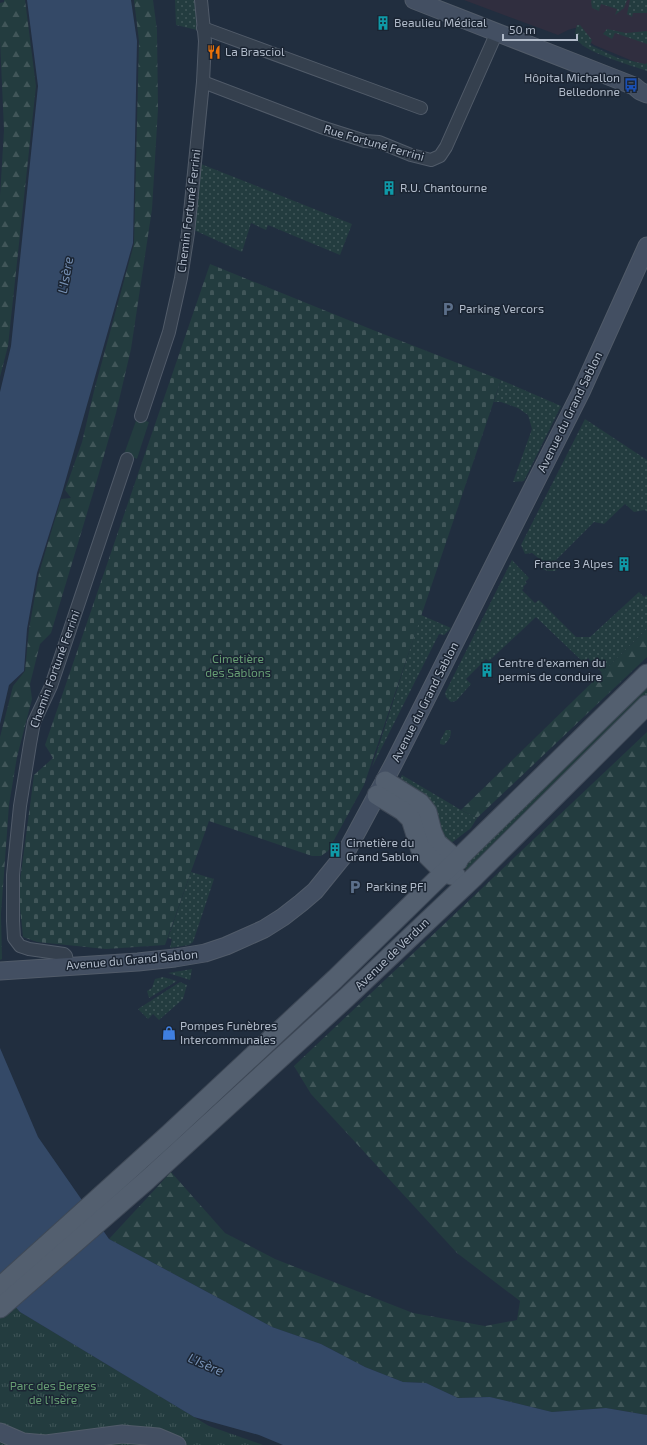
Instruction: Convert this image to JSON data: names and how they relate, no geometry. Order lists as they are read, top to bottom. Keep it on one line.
{"streets":{"main road":["Avenue de Verdun"],"street":["Rue Fortuné Ferrini","Chemin Fortuné Ferrini","Avenue du Grand Sablon"]},"crossings":[["Rue Fortuné Ferrini","Chemin Fortuné Ferrini"],["Chemin Fortuné Ferrini","Avenue du Grand Sablon"]],"water":["L'Isère"],"parks":["Cimetière des Sablons","Parc des Berges de l'Isère"],"places":{"building":["Beaulieu Médical","R.U. Chantourne","France 3 Alpes","Centre d'examen du permis de conduire","Cimetière du Grand Sablon"],"restaurant":["La Brasciol"],"bus stop":["Hôpital Michallon Belledonne"],"parking":["Parking Vercors","Parking PFI"],"shop":["Pompes Funèbres Intercommunales"]},"scale_bar":"50 m"}
